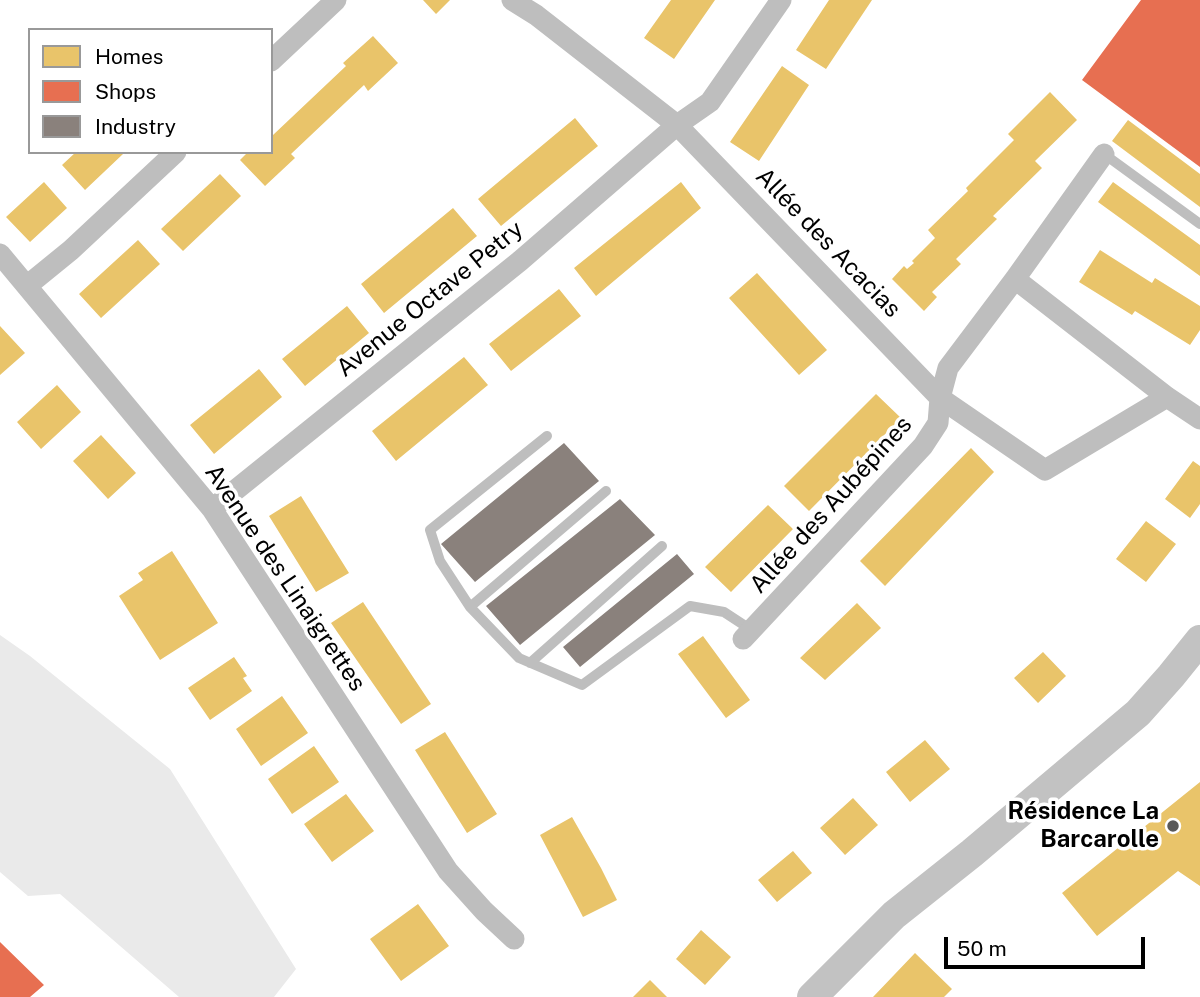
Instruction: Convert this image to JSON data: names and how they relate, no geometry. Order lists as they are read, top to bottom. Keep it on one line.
{"streets":{"street":["Allée des Acacias","Avenue Octave Petry","Allée des Aubépines","Avenue des Linaigrettes"]},"crossings":[["Allée des Acacias","Avenue Octave Petry"],["Allée des Acacias","Allée des Aubépines"],["Avenue Octave Petry","Avenue des Linaigrettes"]],"places":["Résidence La Barcarolle"],"legend":["Homes","Shops","Industry"],"scale_bar":"50 m"}
